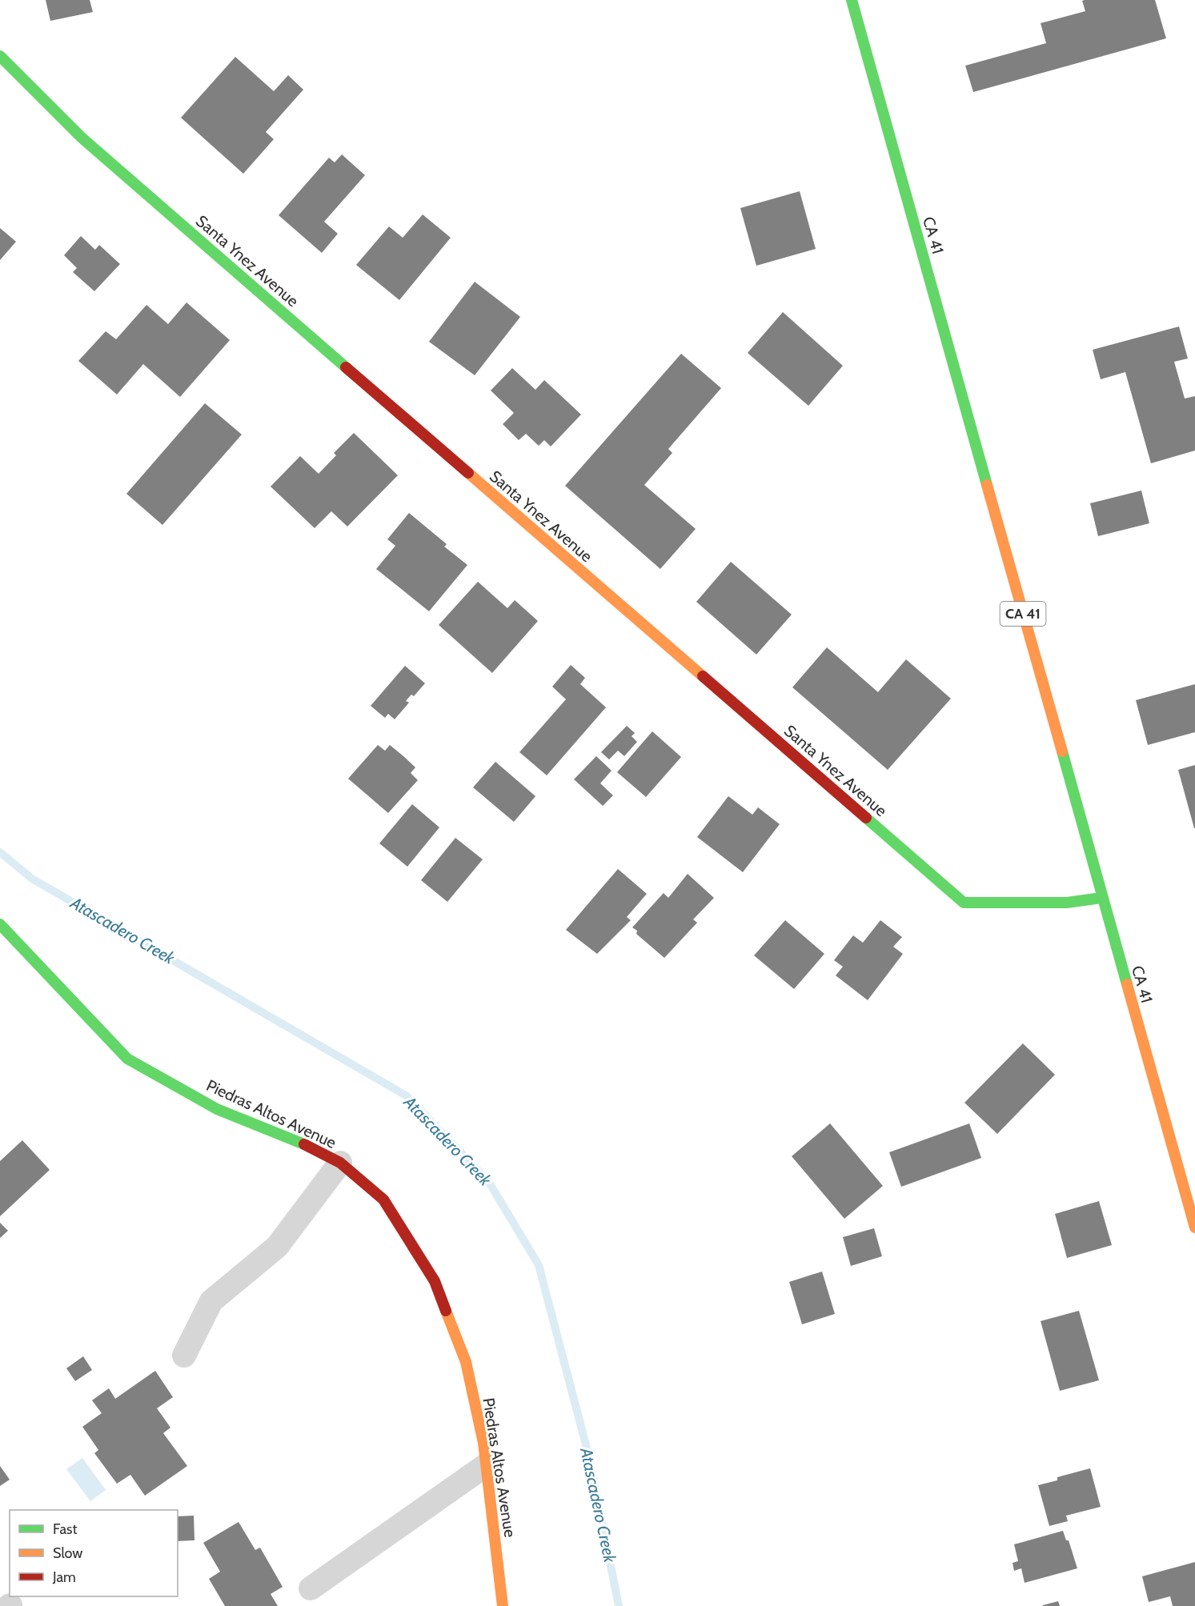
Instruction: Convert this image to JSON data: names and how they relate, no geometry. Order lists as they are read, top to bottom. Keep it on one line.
{"streets":{"street":["CA 41","Santa Ynez Avenue","Piedras Altos Avenue"]},"crossings":[["CA 41","Santa Ynez Avenue"]],"water":["Atascadero Creek"],"legend":["Fast","Slow","Jam"]}
